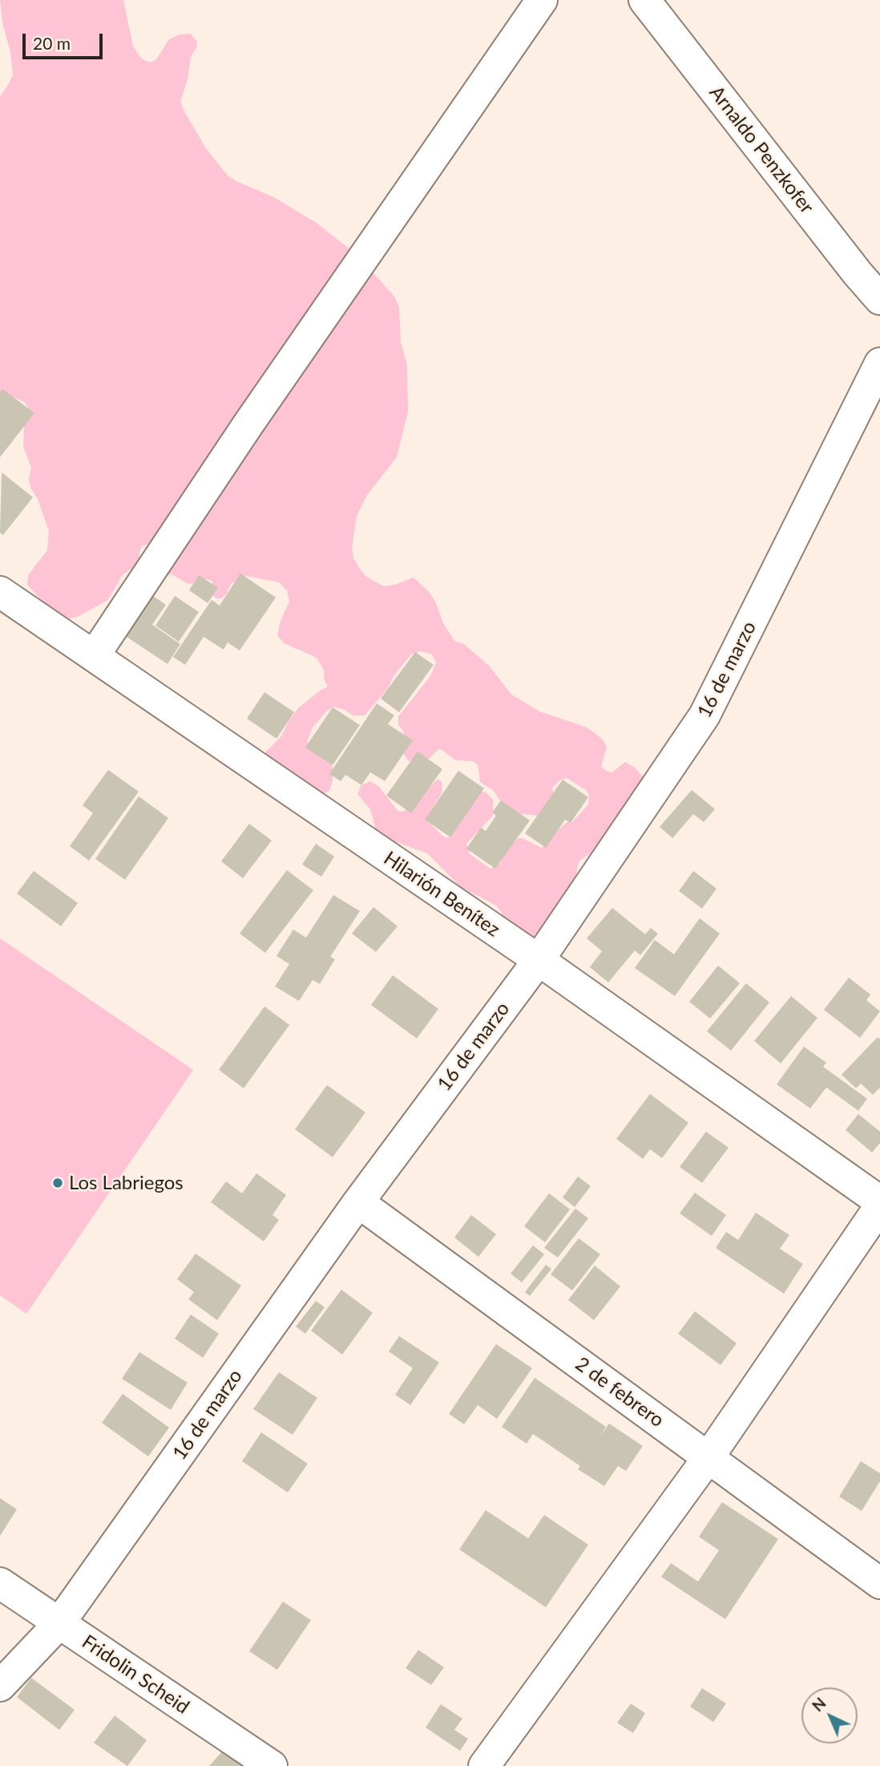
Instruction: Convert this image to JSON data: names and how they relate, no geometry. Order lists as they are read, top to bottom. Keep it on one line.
{"streets":{"street":["Arnaldo Penzkofer","16 de marzo","Hilarión Benítez","2 de febrero","Fridolin Scheid"]},"crossings":[["16 de marzo","Hilarión Benítez"],["16 de marzo","2 de febrero"],["16 de marzo","Fridolin Scheid"]],"places":["Los Labriegos"],"scale_bar":"20 m","north":"top left"}
